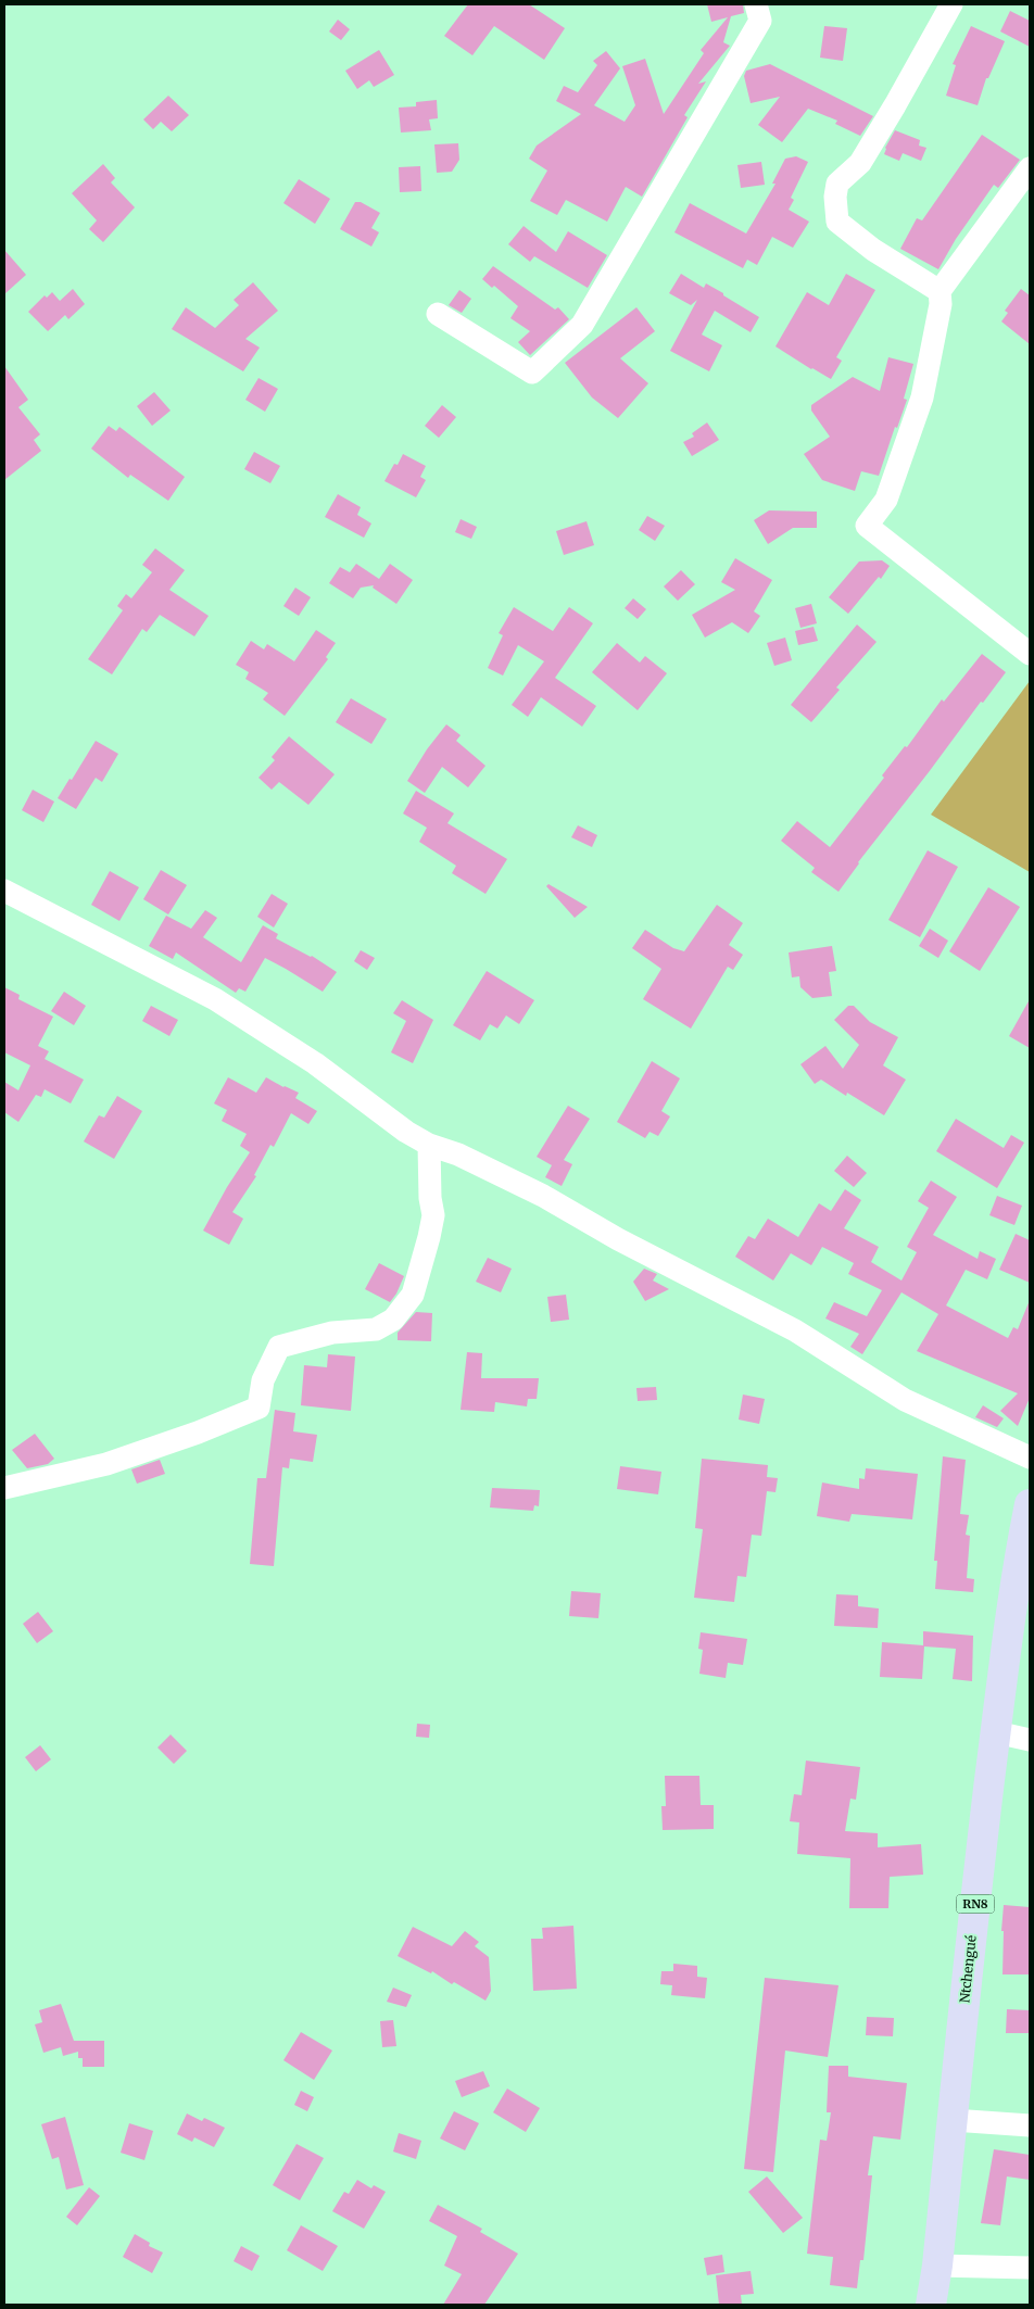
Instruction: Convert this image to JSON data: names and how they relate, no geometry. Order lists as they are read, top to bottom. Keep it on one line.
{"streets":{"main road":["RN8","Ntchengué"]}}
